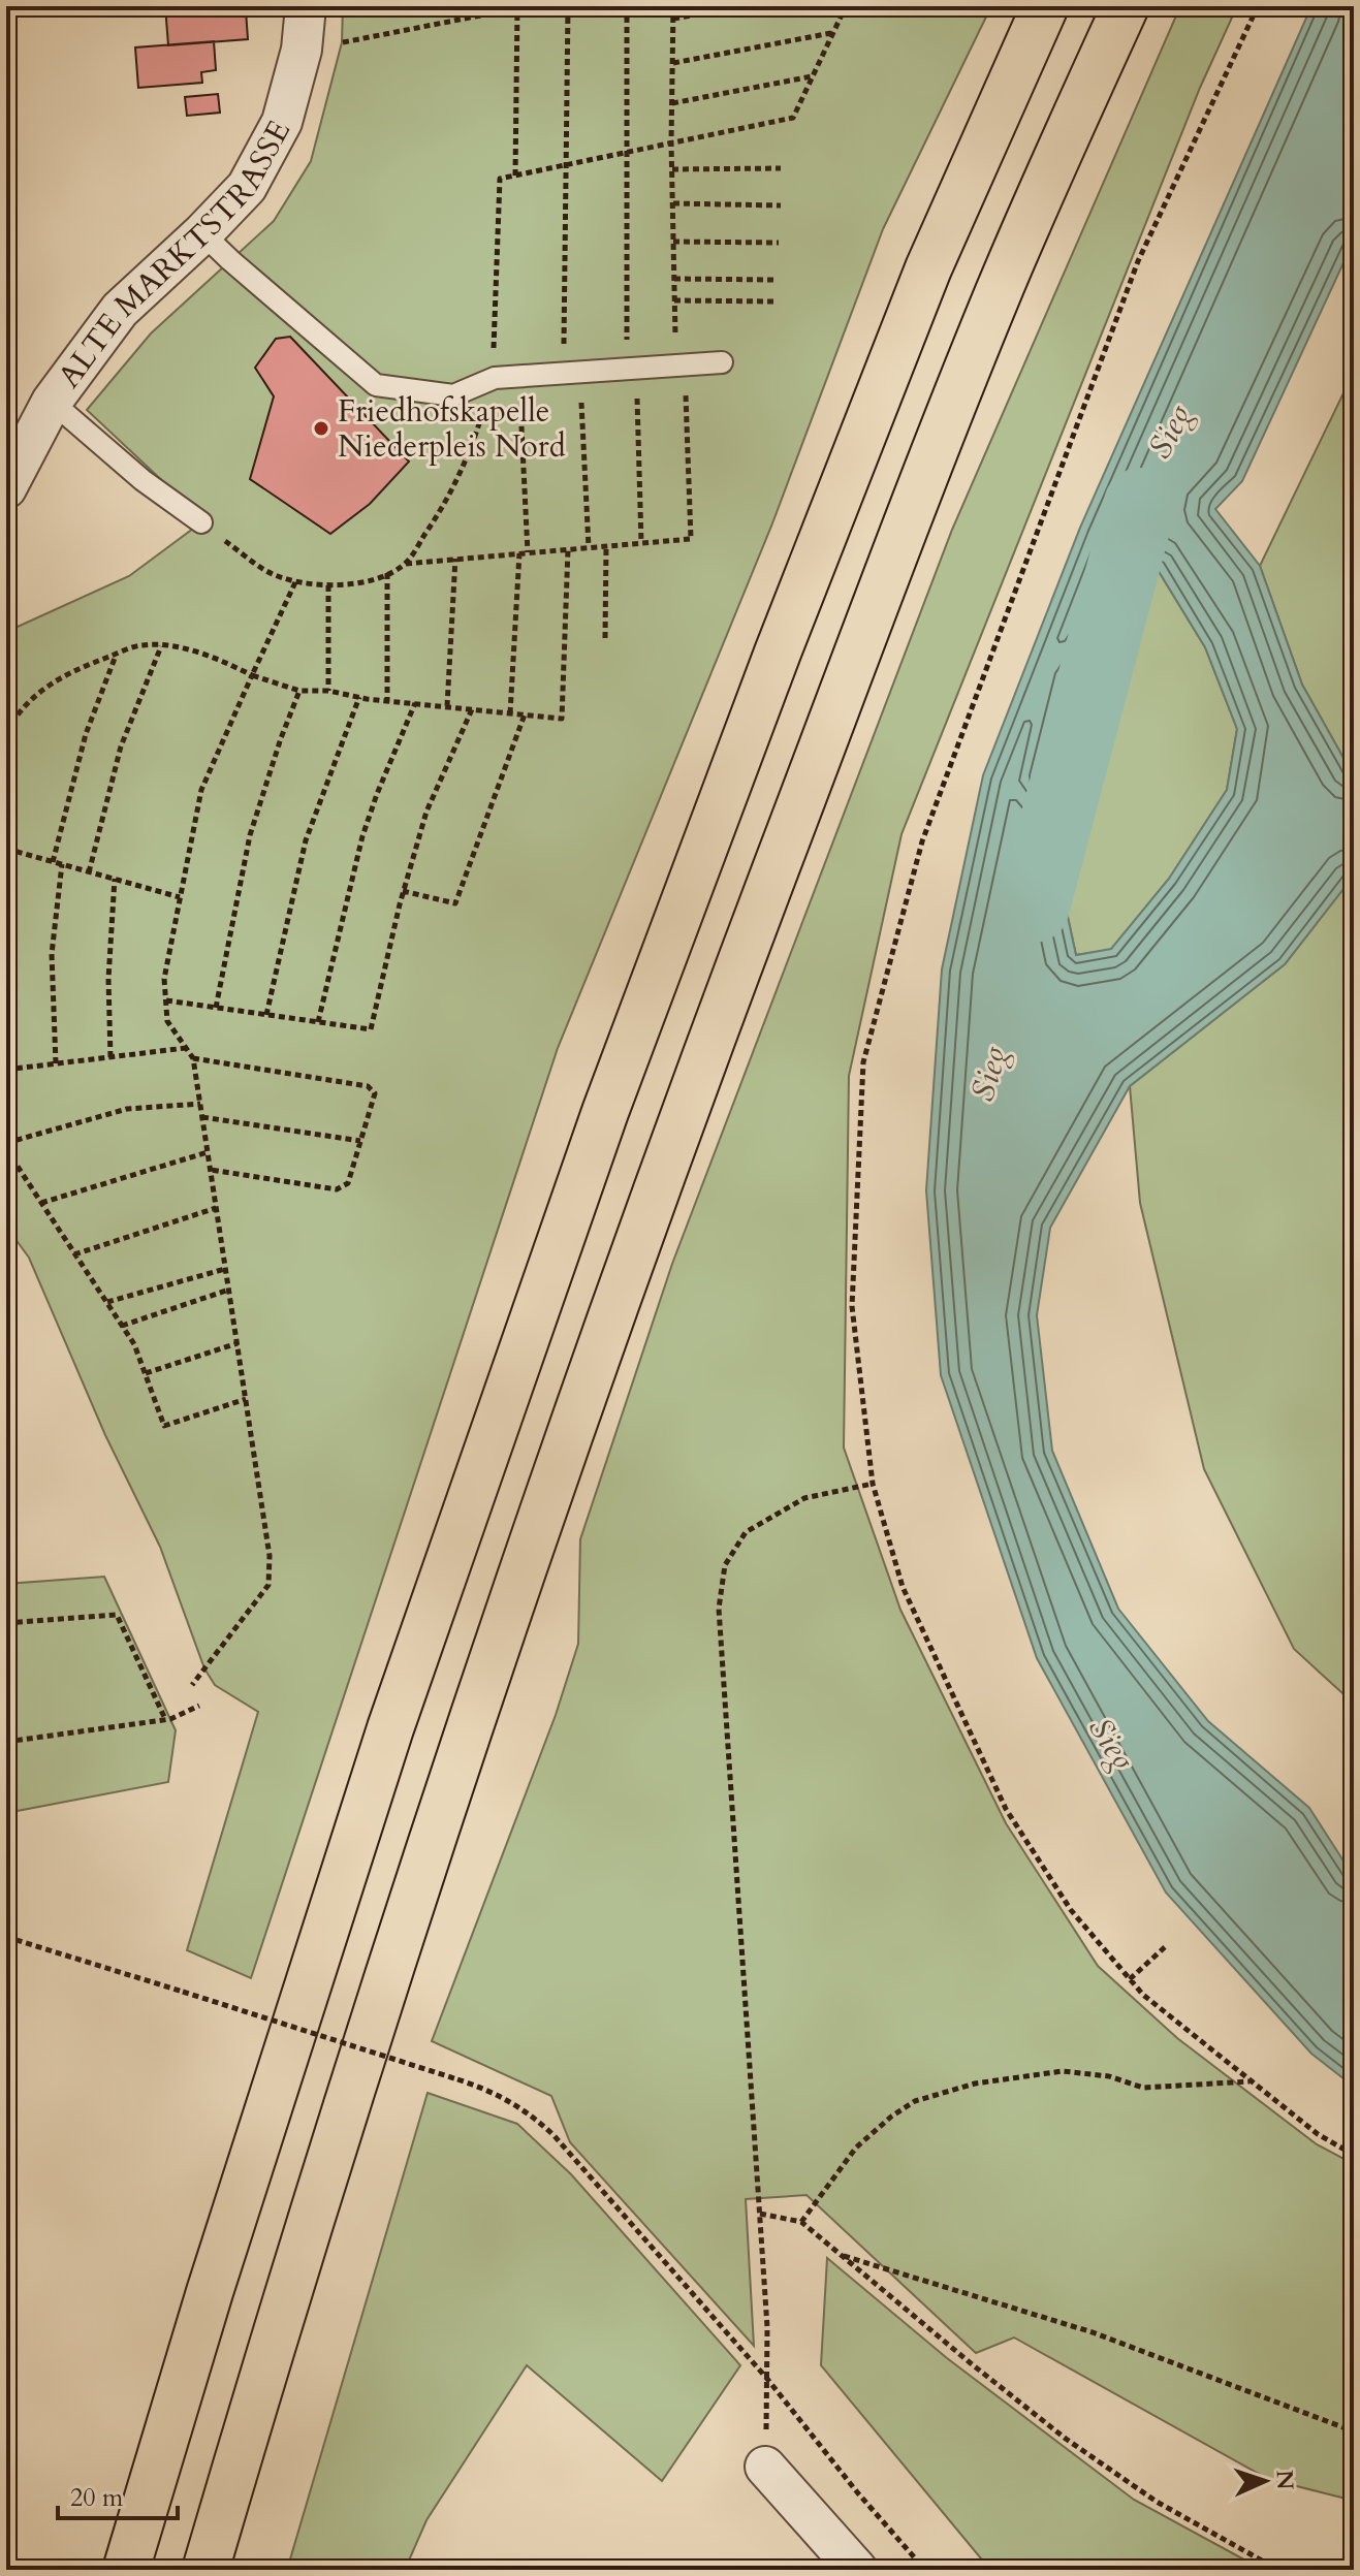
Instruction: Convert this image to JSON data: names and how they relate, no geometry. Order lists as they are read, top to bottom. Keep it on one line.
{"streets":{"street":["ALTE MARKTSTRASSE"]},"water":["Sieg"],"places":["Friedhofskapelle Niederpleis Nord"],"scale_bar":"20 m","north":"right"}
